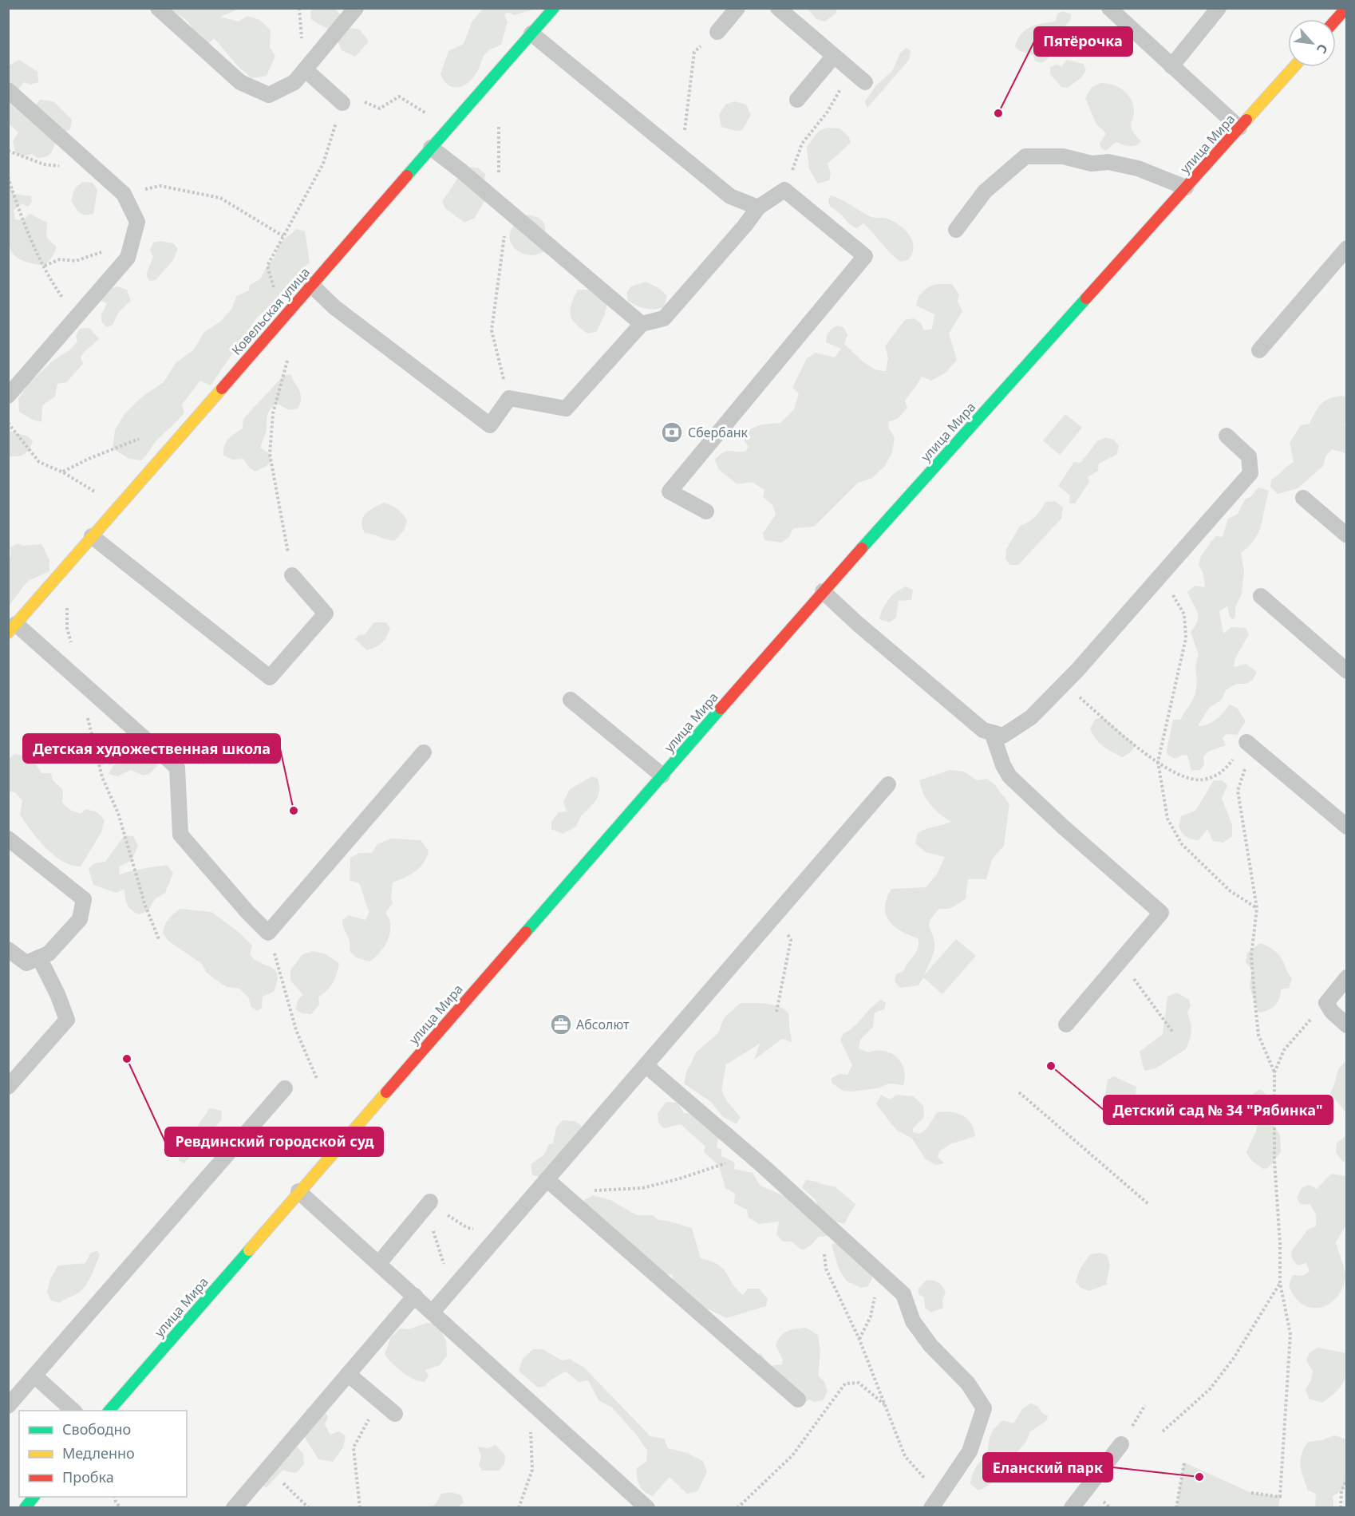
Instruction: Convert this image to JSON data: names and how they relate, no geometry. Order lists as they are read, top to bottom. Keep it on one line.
{"streets":{"main road":["улица Мира","Ковельская улица"]},"places":{"other":["Пятёрочка","Детская художественная школа","Ревдинский городской суд","Детский сад № 34 \"Рябинка\"","Еланский парк"],"bank":["Сбербанк"],"office":["Абсолют"]},"legend":["Свободно","Медленно","Пробка"],"north":"bottom right"}
